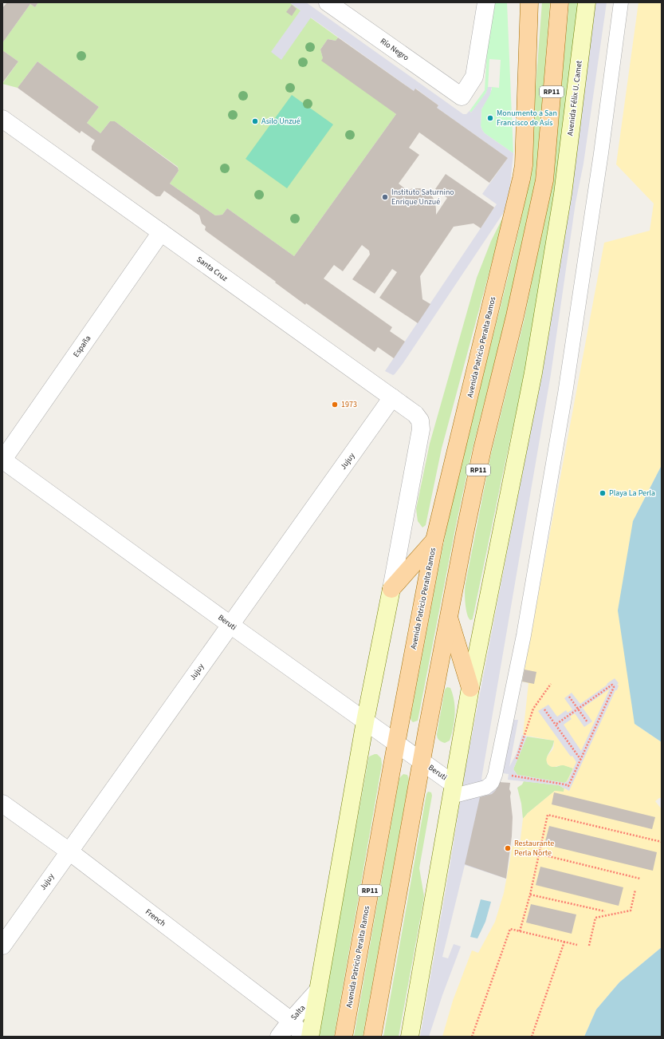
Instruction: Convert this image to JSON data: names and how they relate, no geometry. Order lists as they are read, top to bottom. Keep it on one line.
{"streets":{"main road":["RP11","Avenida Félix U. Camet","Avenida Patricio Peralta Ramos"],"street":["Río Negro","Santa Cruz","España","Jujuy","Beruti","French","Salta"]},"crossings":[["RP11","Beruti"],["Santa Cruz","España"],["Santa Cruz","Jujuy"],["España","Beruti"],["Avenida Patricio Peralta Ramos","Beruti"],["Jujuy","Beruti"],["Jujuy","French"],["French","Salta"]],"places":["Monumento a San Francisco de Asís","Asilo Unzué","Instituto Saturnino Enrique Unzué","1973","Playa La Perla","Restaurante Perla Norte"]}
